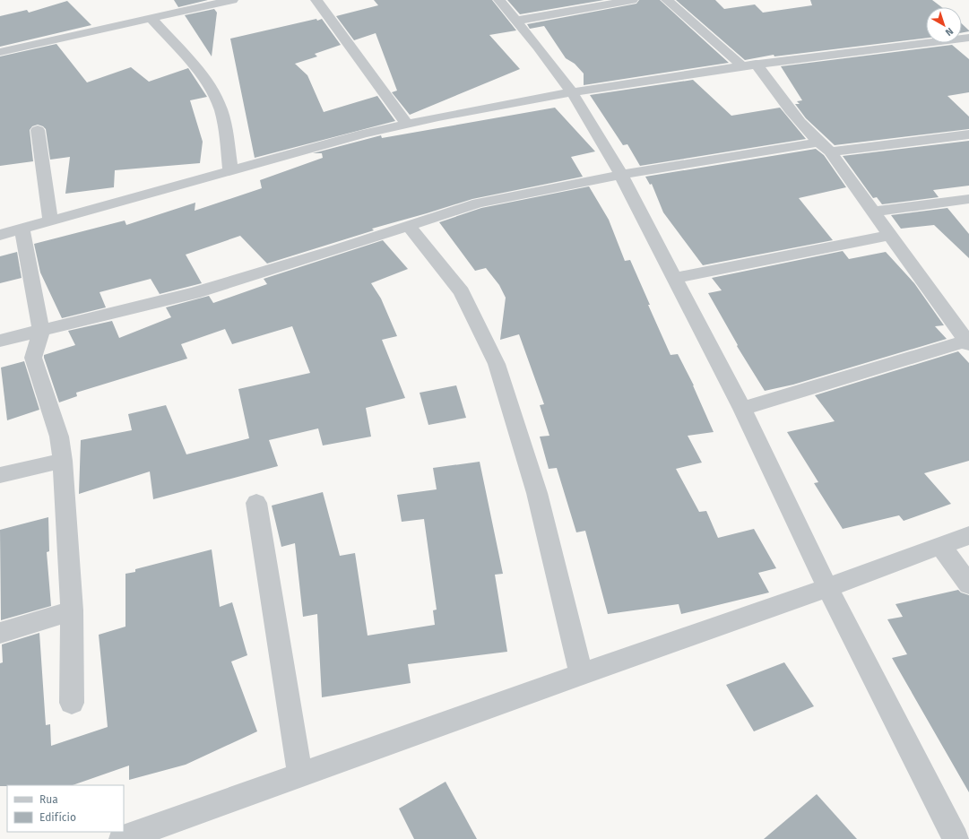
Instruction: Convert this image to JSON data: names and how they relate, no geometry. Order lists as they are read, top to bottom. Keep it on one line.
{"legend":["Rua","Edifício"],"north":"bottom right"}
